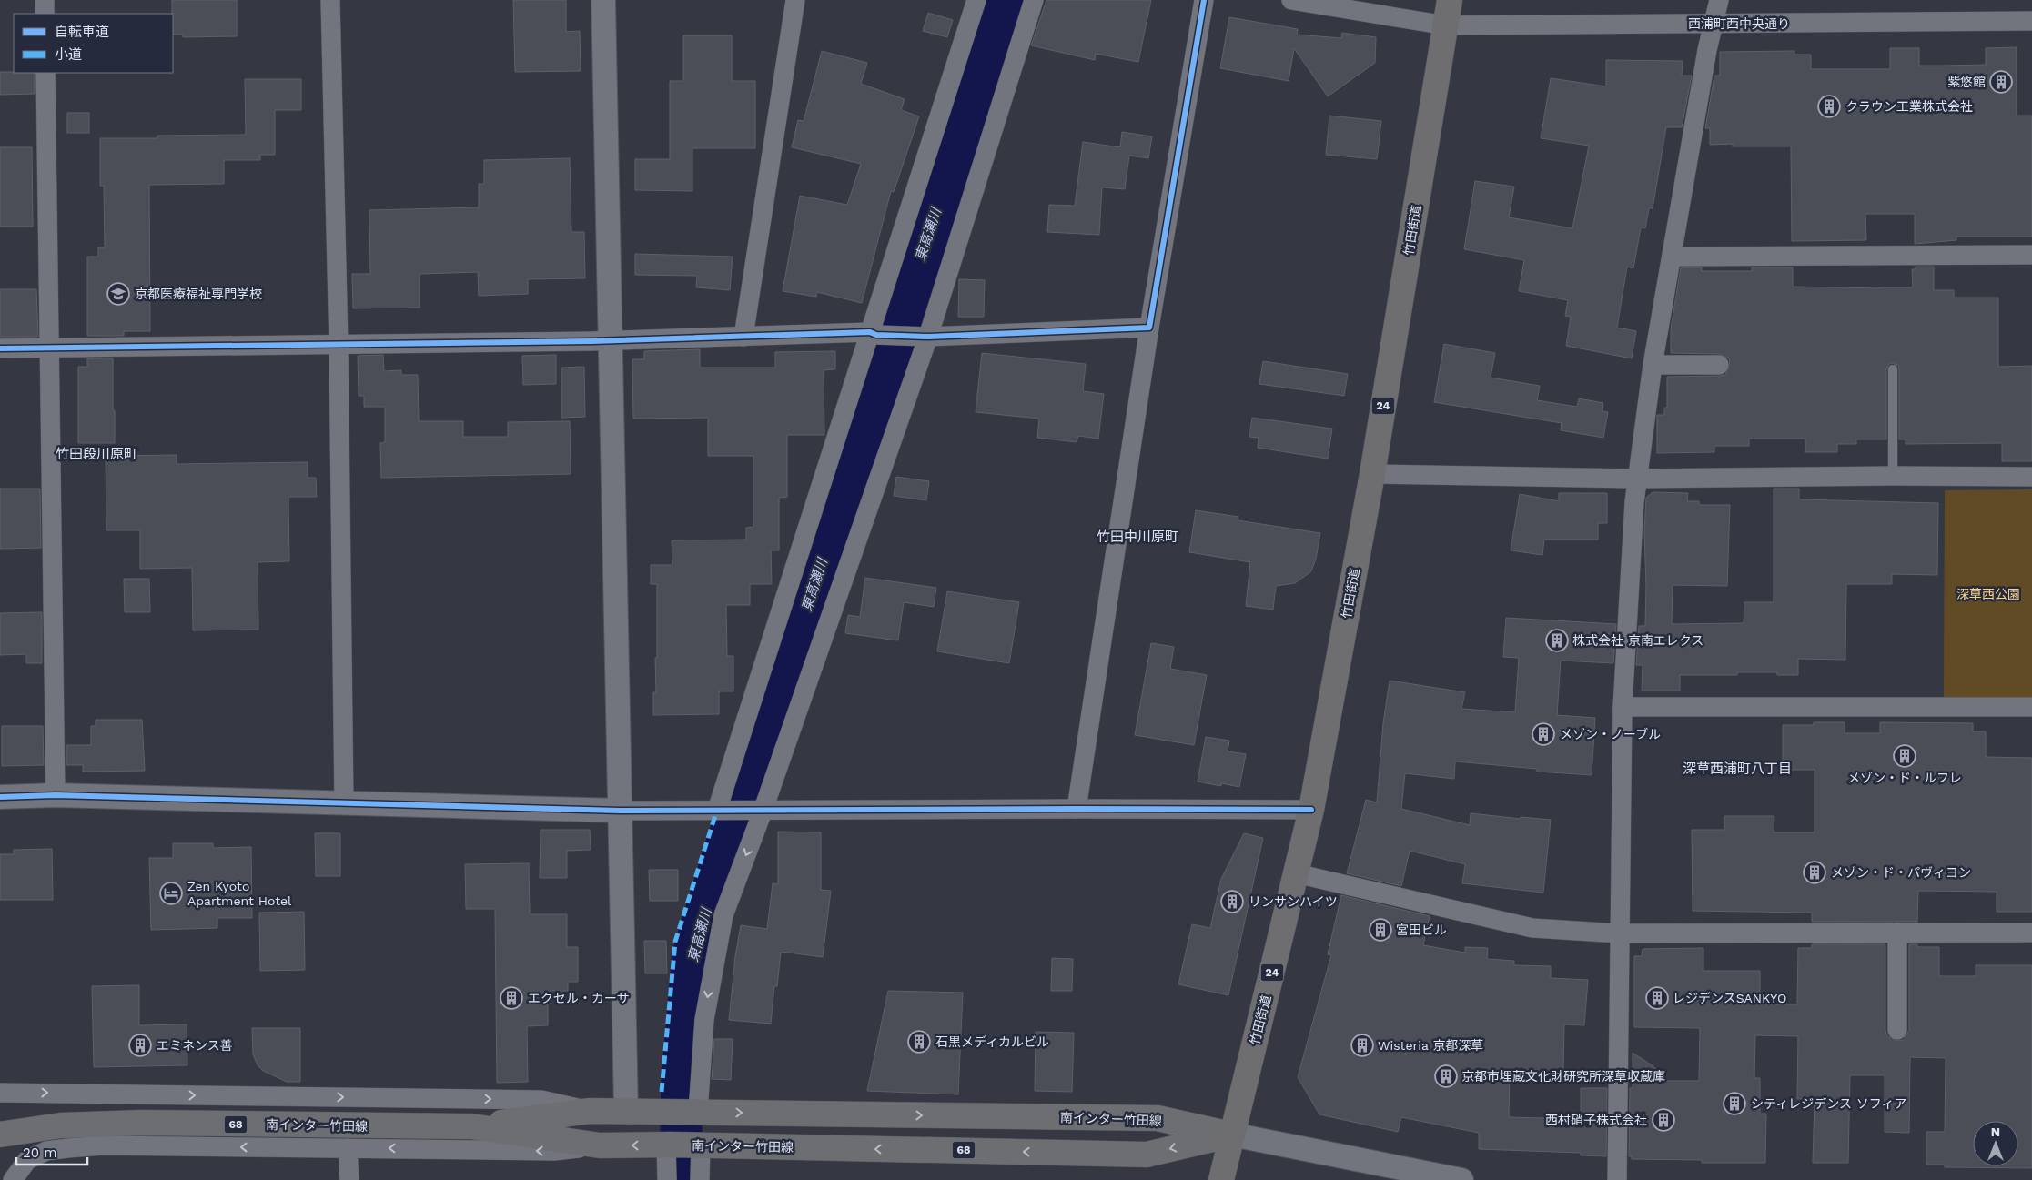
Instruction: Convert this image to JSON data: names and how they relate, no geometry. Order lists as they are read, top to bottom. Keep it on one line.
{"streets":{"highway":["竹田街道","24"],"main road":["南インター竹田線","68"],"street":["西浦町西中央通り"]},"crossings":[["西浦町西中央通り","竹田街道"],["竹田街道","南インター竹田線"]],"districts":["竹田段川原町","竹田中川原町","深草西浦町八丁目"],"water":["東高瀬川"],"parks":["深草西公園"],"places":{"building":["紫悠館","クラウン工業株式会社","株式会社 京南エレクス","メゾン・ノーブル","メゾン・ド・ルフレ","メゾン・ド・パヴィヨン","リンサンハイツ","宮田ビル","エクセル・カーサ","レジデンスSANKYO","石黒メディカルビル","エミネンス善","Wisteria 京都深草","京都市埋蔵文化財研究所深草収蔵庫","シティレジデンス ソフィア","西村硝子株式会社"],"school or university":["京都医療福祉専門学校"],"hotel":["Zen Kyoto Apartment Hotel"]},"legend":["自転車道","小道"],"scale_bar":"20 m","north":"top"}
